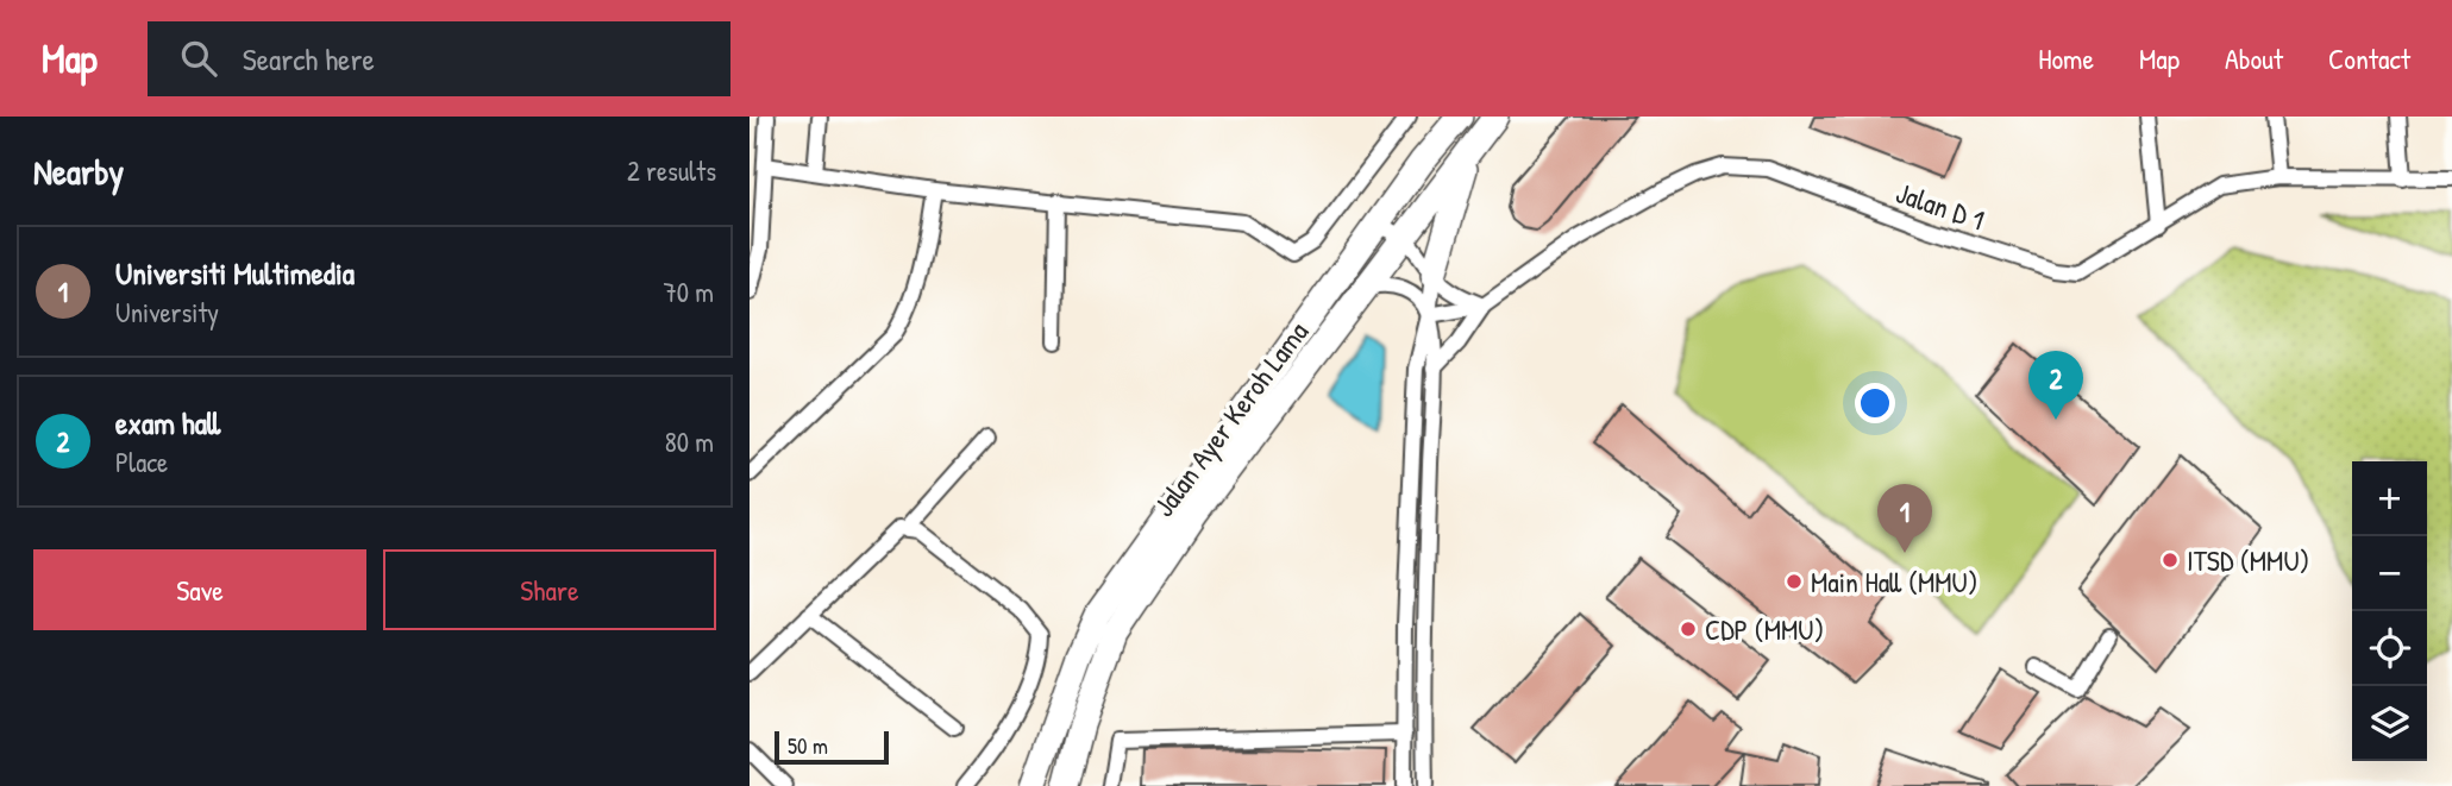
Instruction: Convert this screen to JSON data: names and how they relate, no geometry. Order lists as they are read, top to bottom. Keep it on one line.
{"streets":{"main road":["Jalan Ayer Keroh Lama"],"street":["Jalan D 1"]},"places":["ITSD (MMU)","Main Hall (MMU)","CDP (MMU)"],"scale_bar":"50 m","page":{"header":"Map","search":"Search here","nav":["Home","Map","About","Contact"],"heading":["Nearby","2 results"],"list":[{"mark":"1","name":"Universiti Multimedia","note":"University","value":"70 m"},{"mark":"2","name":"exam hall","note":"Place","value":"80 m"}],"pins":["2","1"],"map_buttons":["+","−"],"buttons":["Save","Share"],"scale":"50 m"}}
